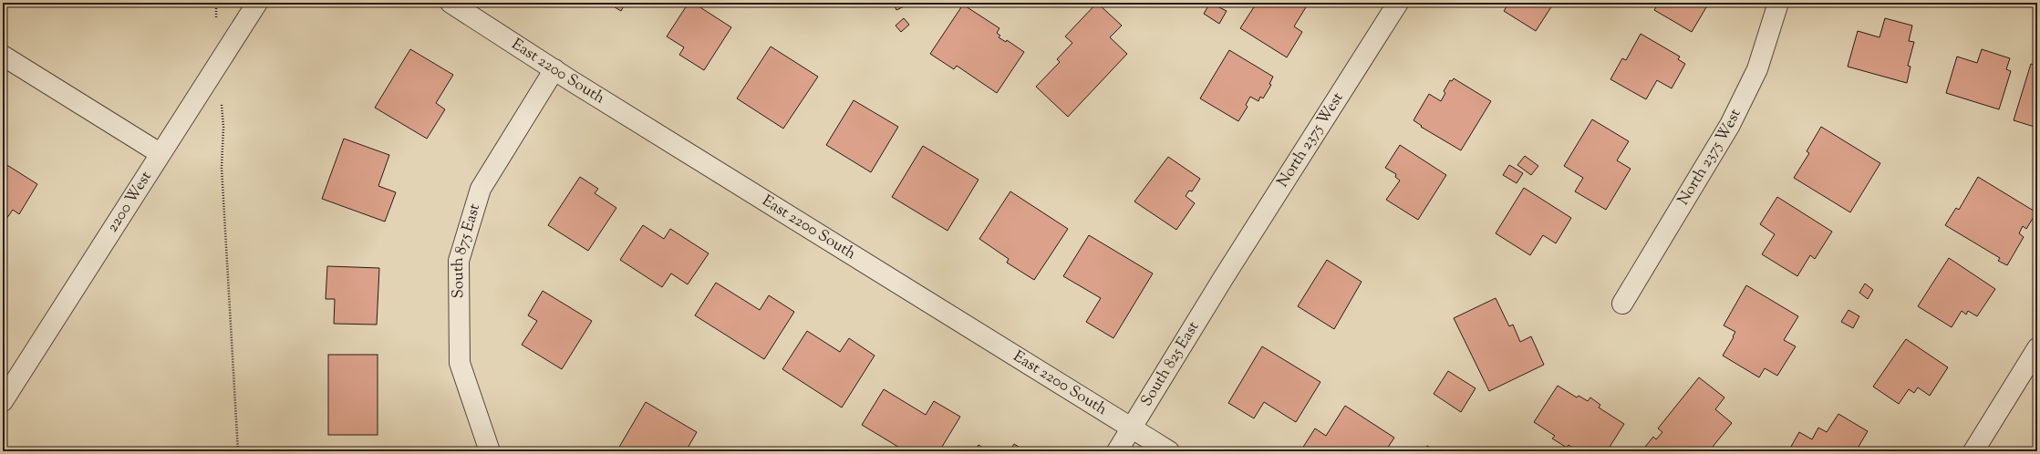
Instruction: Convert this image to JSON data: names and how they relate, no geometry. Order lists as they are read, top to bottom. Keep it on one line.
{"streets":{"street":["East 2200 South","North 2375 West","2200 West","South 875 East","South 825 East"]},"crossings":[["East 2200 South","South 875 East"],["East 2200 South","South 825 East"],["North 2375 West","South 825 East"]]}
